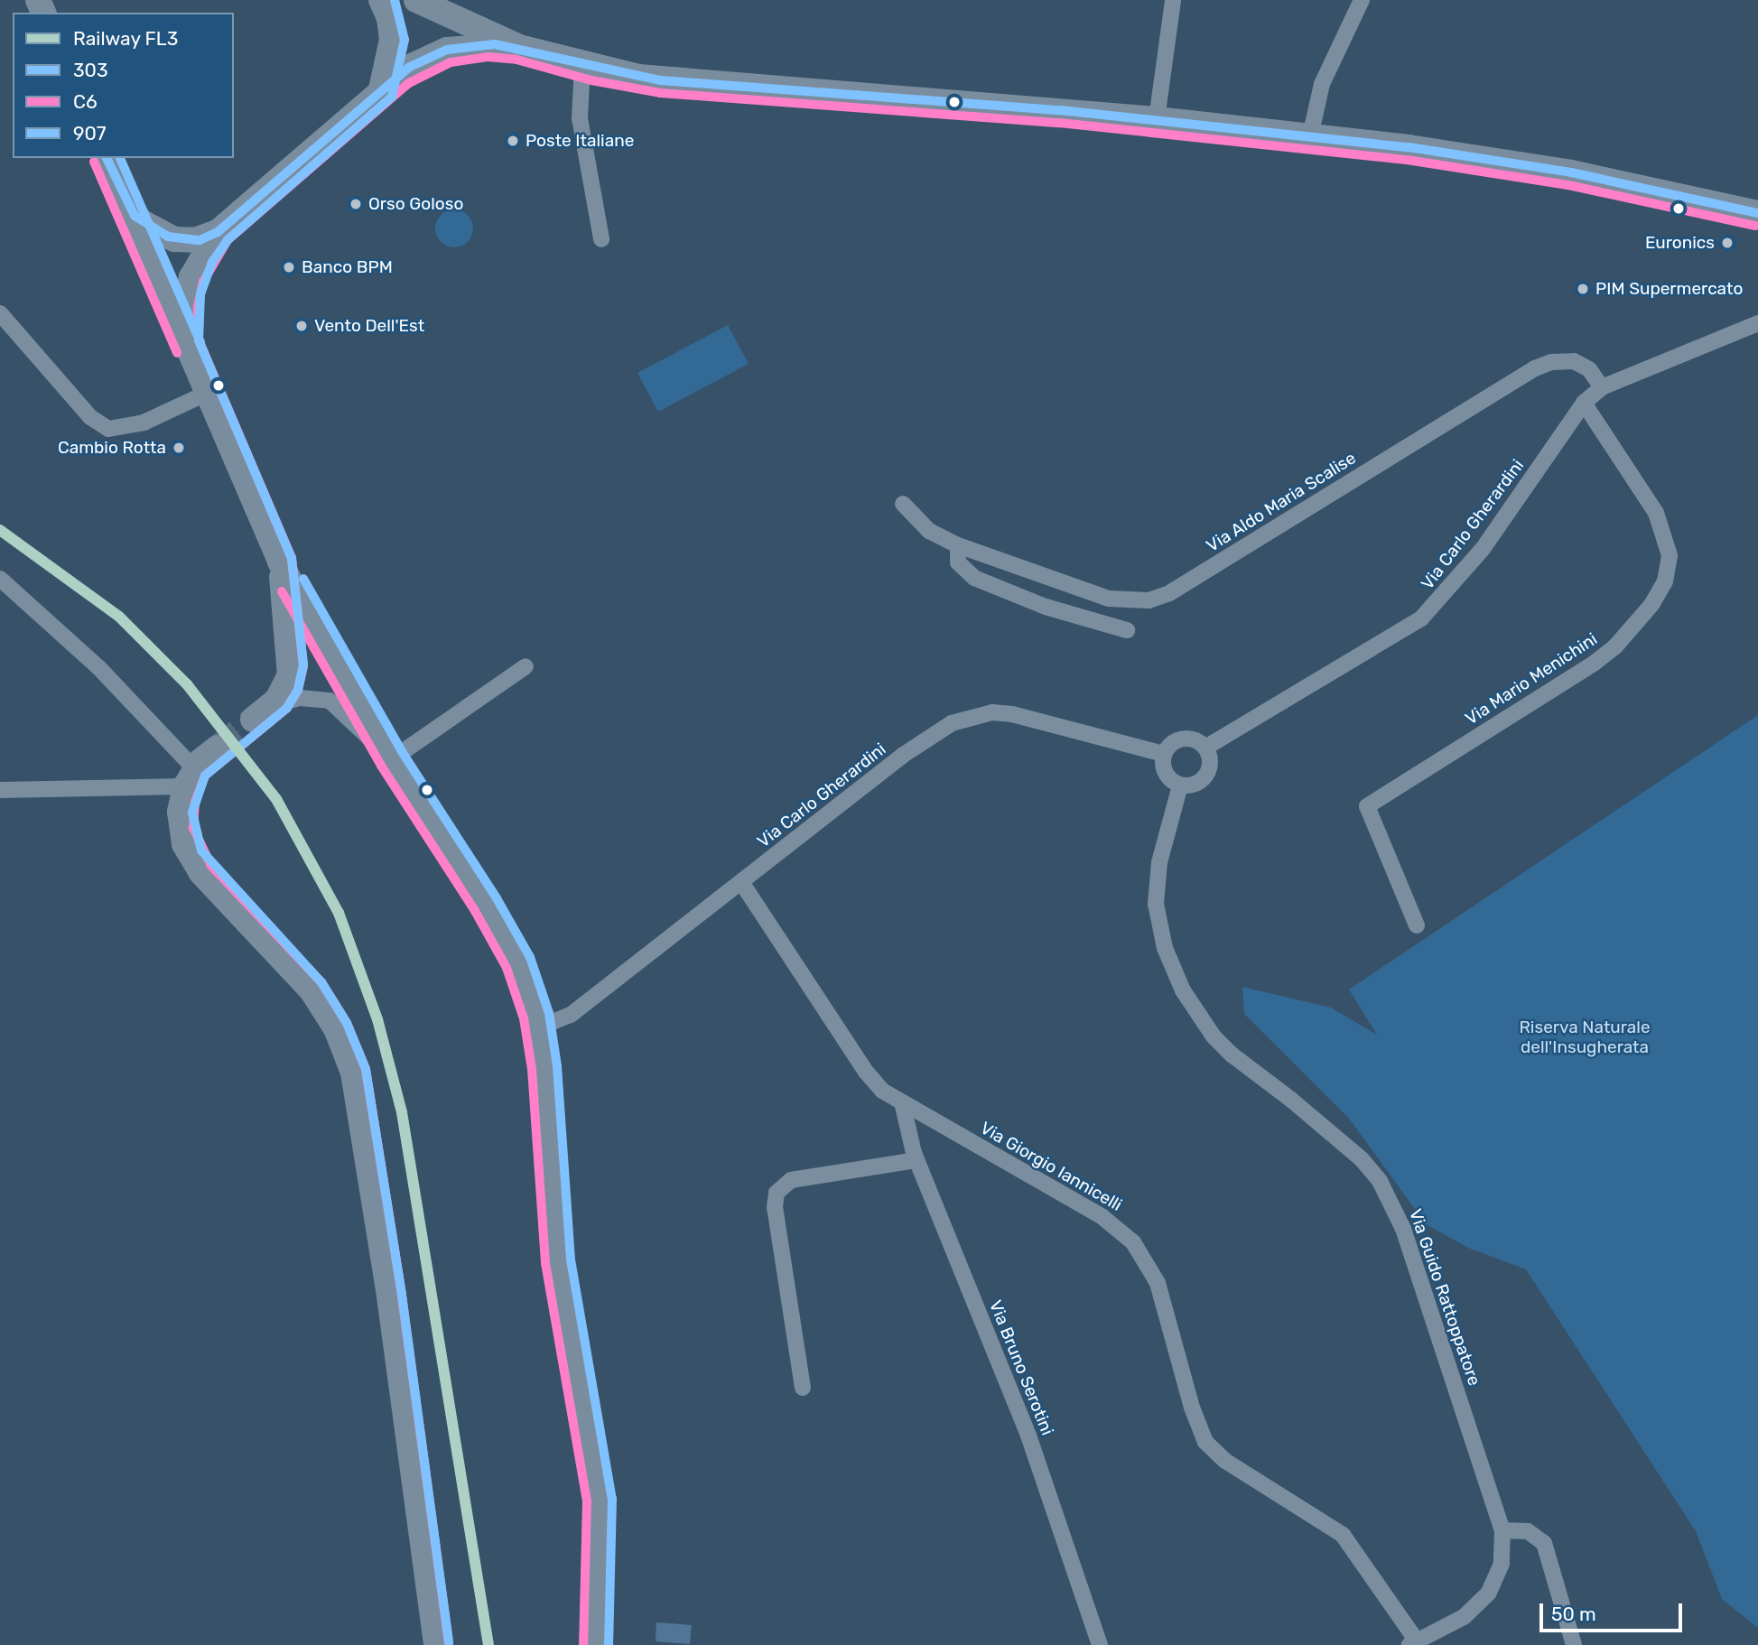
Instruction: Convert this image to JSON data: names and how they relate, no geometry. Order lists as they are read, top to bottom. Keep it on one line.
{"streets":{"street":["Via Aldo Maria Scalise","Via Carlo Gherardini","Via Mario Menichini","Via Giorgio Iannicelli","Via Guido Rattoppatore","Via Bruno Serotini"]},"crossings":[["Via Aldo Maria Scalise","Via Carlo Gherardini"],["Via Carlo Gherardini","Via Mario Menichini"],["Via Carlo Gherardini","Via Giorgio Iannicelli"],["Via Carlo Gherardini","Via Guido Rattoppatore"],["Via Giorgio Iannicelli","Via Guido Rattoppatore"],["Via Giorgio Iannicelli","Via Bruno Serotini"]],"parks":["Riserva Naturale dell'Insugherata"],"places":["Poste Italiane","Orso Goloso","Euronics","Banco BPM","PIM Supermercato","Vento Dell'Est","Cambio Rotta"],"lines":["transit line 907","transit line 303","transit line C6","rail line FL3"],"legend":["Railway FL3","303","C6","907"],"scale_bar":"50 m"}
